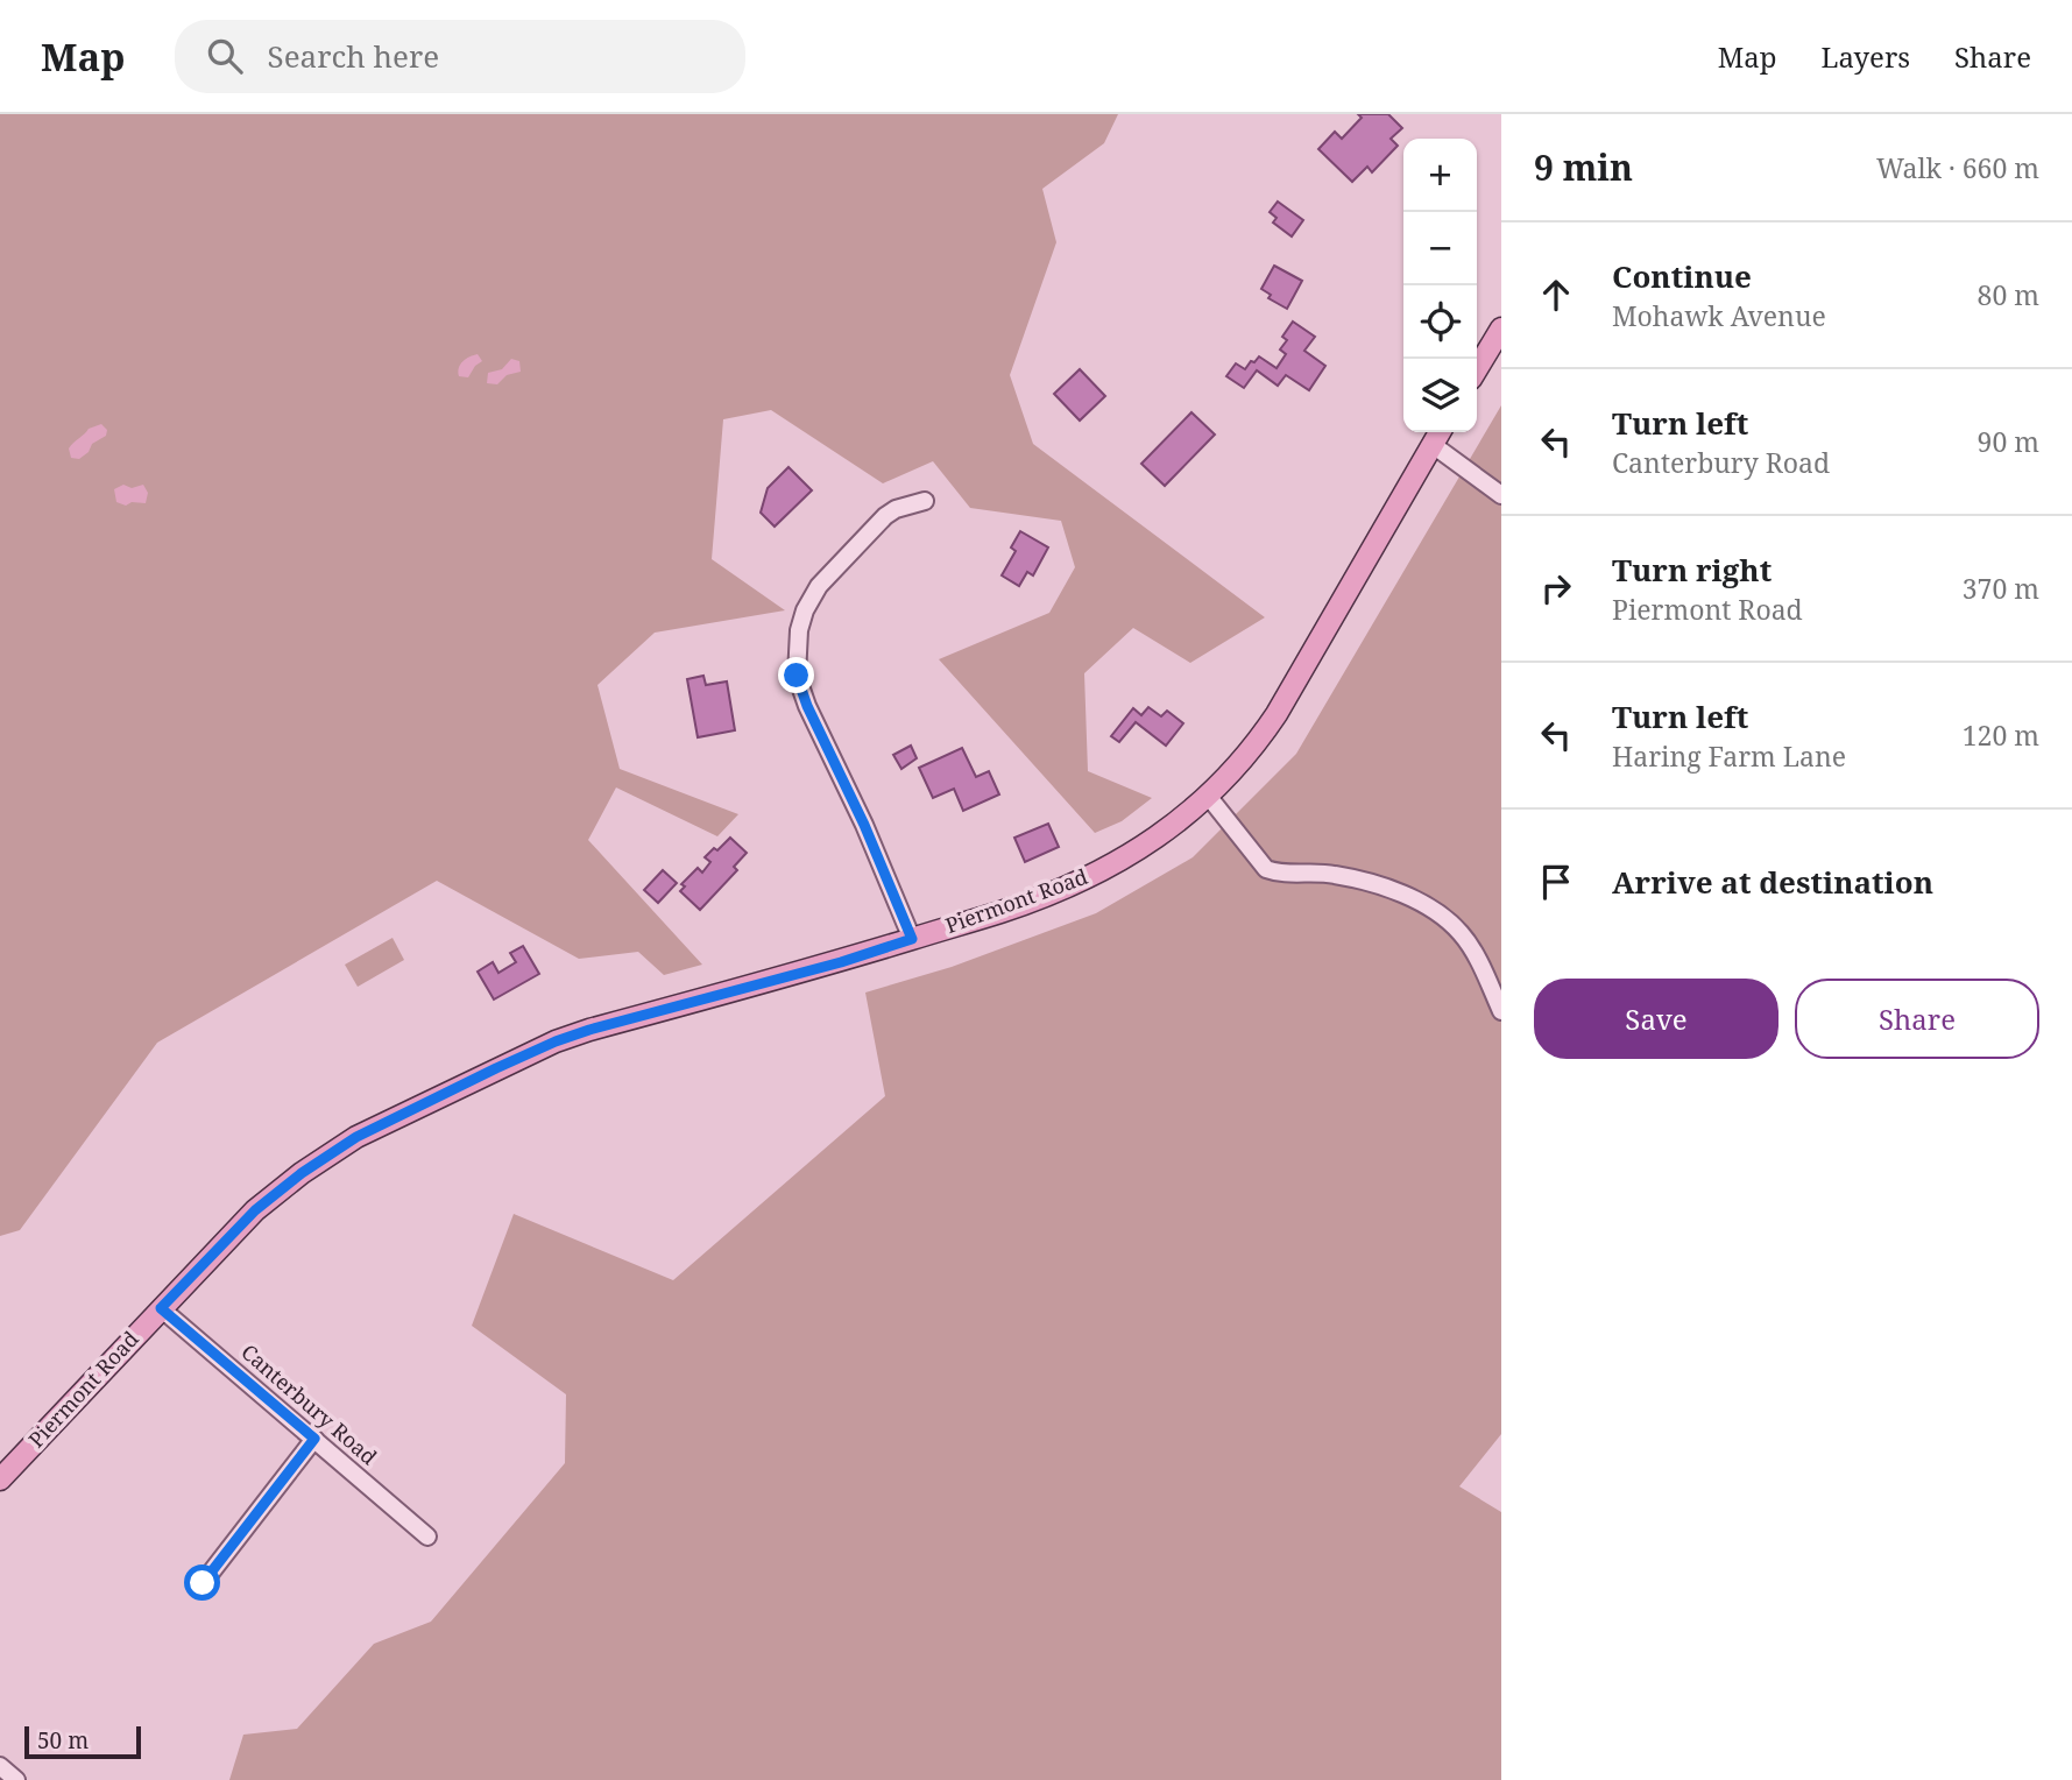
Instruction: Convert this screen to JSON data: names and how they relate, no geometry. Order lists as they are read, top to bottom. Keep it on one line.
{"streets":{"main road":["Piermont Road"],"street":["Canterbury Road"]},"crossings":[["Piermont Road","Canterbury Road"]],"scale_bar":"50 m","page":{"header":"Map","search":"Search here","nav":["Map","Layers","Share"],"heading":["9 min","Walk · 660 m"],"map_buttons":["+","−"],"list":[["Continue","Mohawk Avenue","80 m"],["Turn left","Canterbury Road","90 m"],["Turn right","Piermont Road","370 m"],["Turn left","Haring Farm Lane","120 m"],"Arrive at destination"],"buttons":["Save","Share"],"scale":"50 m"}}
